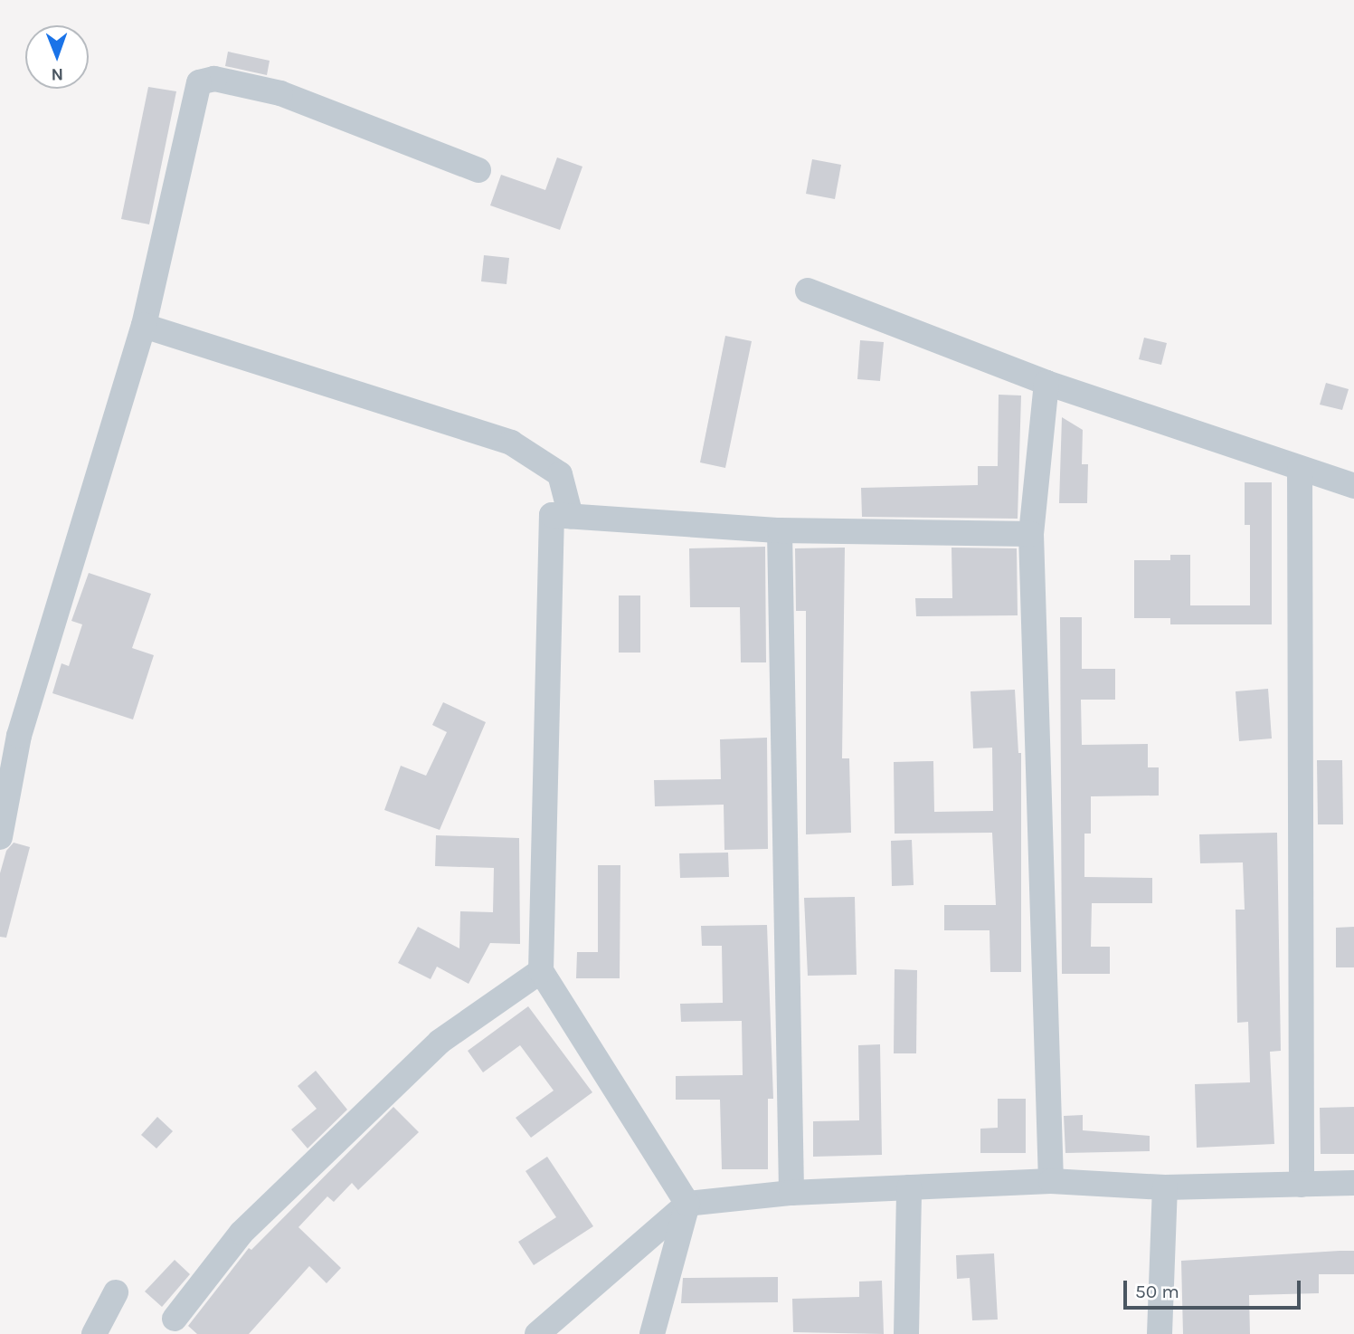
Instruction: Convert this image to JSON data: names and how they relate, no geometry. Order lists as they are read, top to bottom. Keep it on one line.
{"scale_bar":"50 m","north":"bottom"}
